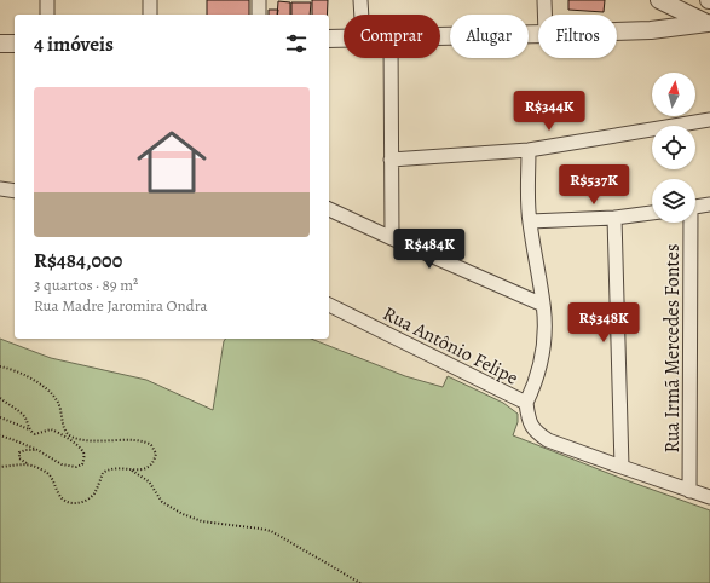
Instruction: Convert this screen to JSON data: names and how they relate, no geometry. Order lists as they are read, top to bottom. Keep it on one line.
{"streets":{"street":["Rua Antônio Felipe","Rua Irmã Mercedes Fontes"]},"crossings":[["Rua Antônio Felipe","Rua Irmã Mercedes Fontes"]],"north":"top","page":{"chip":["Comprar","Alugar","Filtros"],"heading":"4 imóveis","list":[{"name":"R$484,000","note":"3 quartos · 89 m² · Rua Madre Jaromira Ondra"}],"price":["R$344K","R$537K","R$484K","R$348K"]}}
